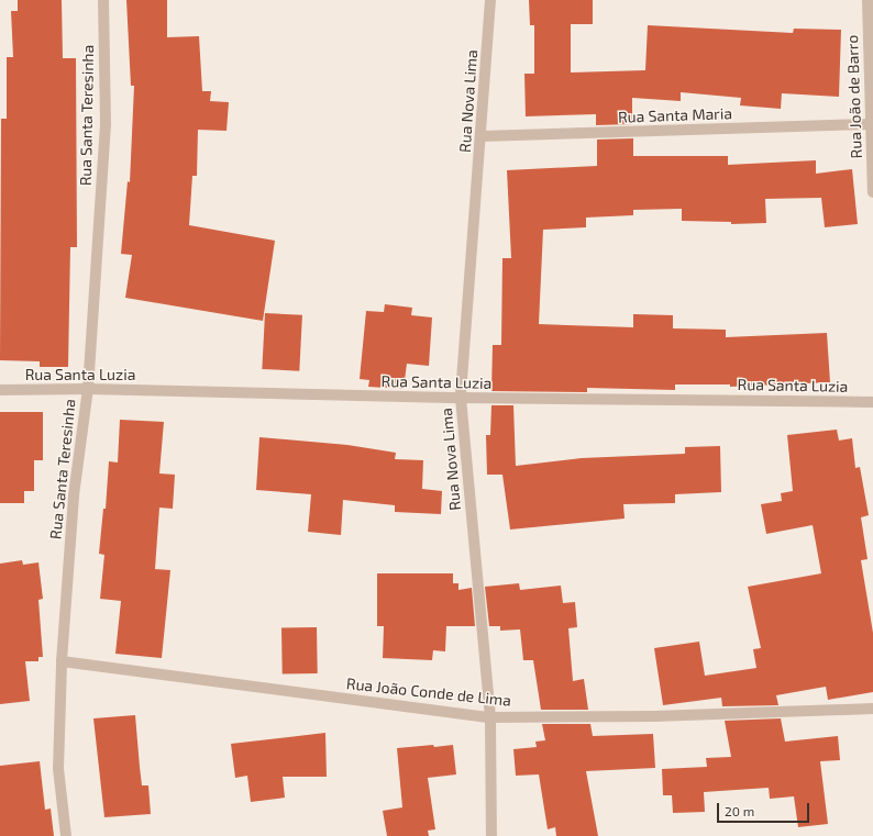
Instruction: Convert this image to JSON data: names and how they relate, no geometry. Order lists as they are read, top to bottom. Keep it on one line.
{"streets":{"street":["Rua João de Barro","Rua Nova Lima","Rua Santa Teresinha","Rua Santa Maria","Rua Santa Luzia","Rua João Conde de Lima"]},"crossings":[["Rua João de Barro","Rua Santa Maria"],["Rua Nova Lima","Rua Santa Maria"],["Rua Nova Lima","Rua Santa Luzia"],["Rua Nova Lima","Rua João Conde de Lima"],["Rua Santa Teresinha","Rua Santa Luzia"],["Rua Santa Teresinha","Rua João Conde de Lima"]],"scale_bar":"20 m"}
